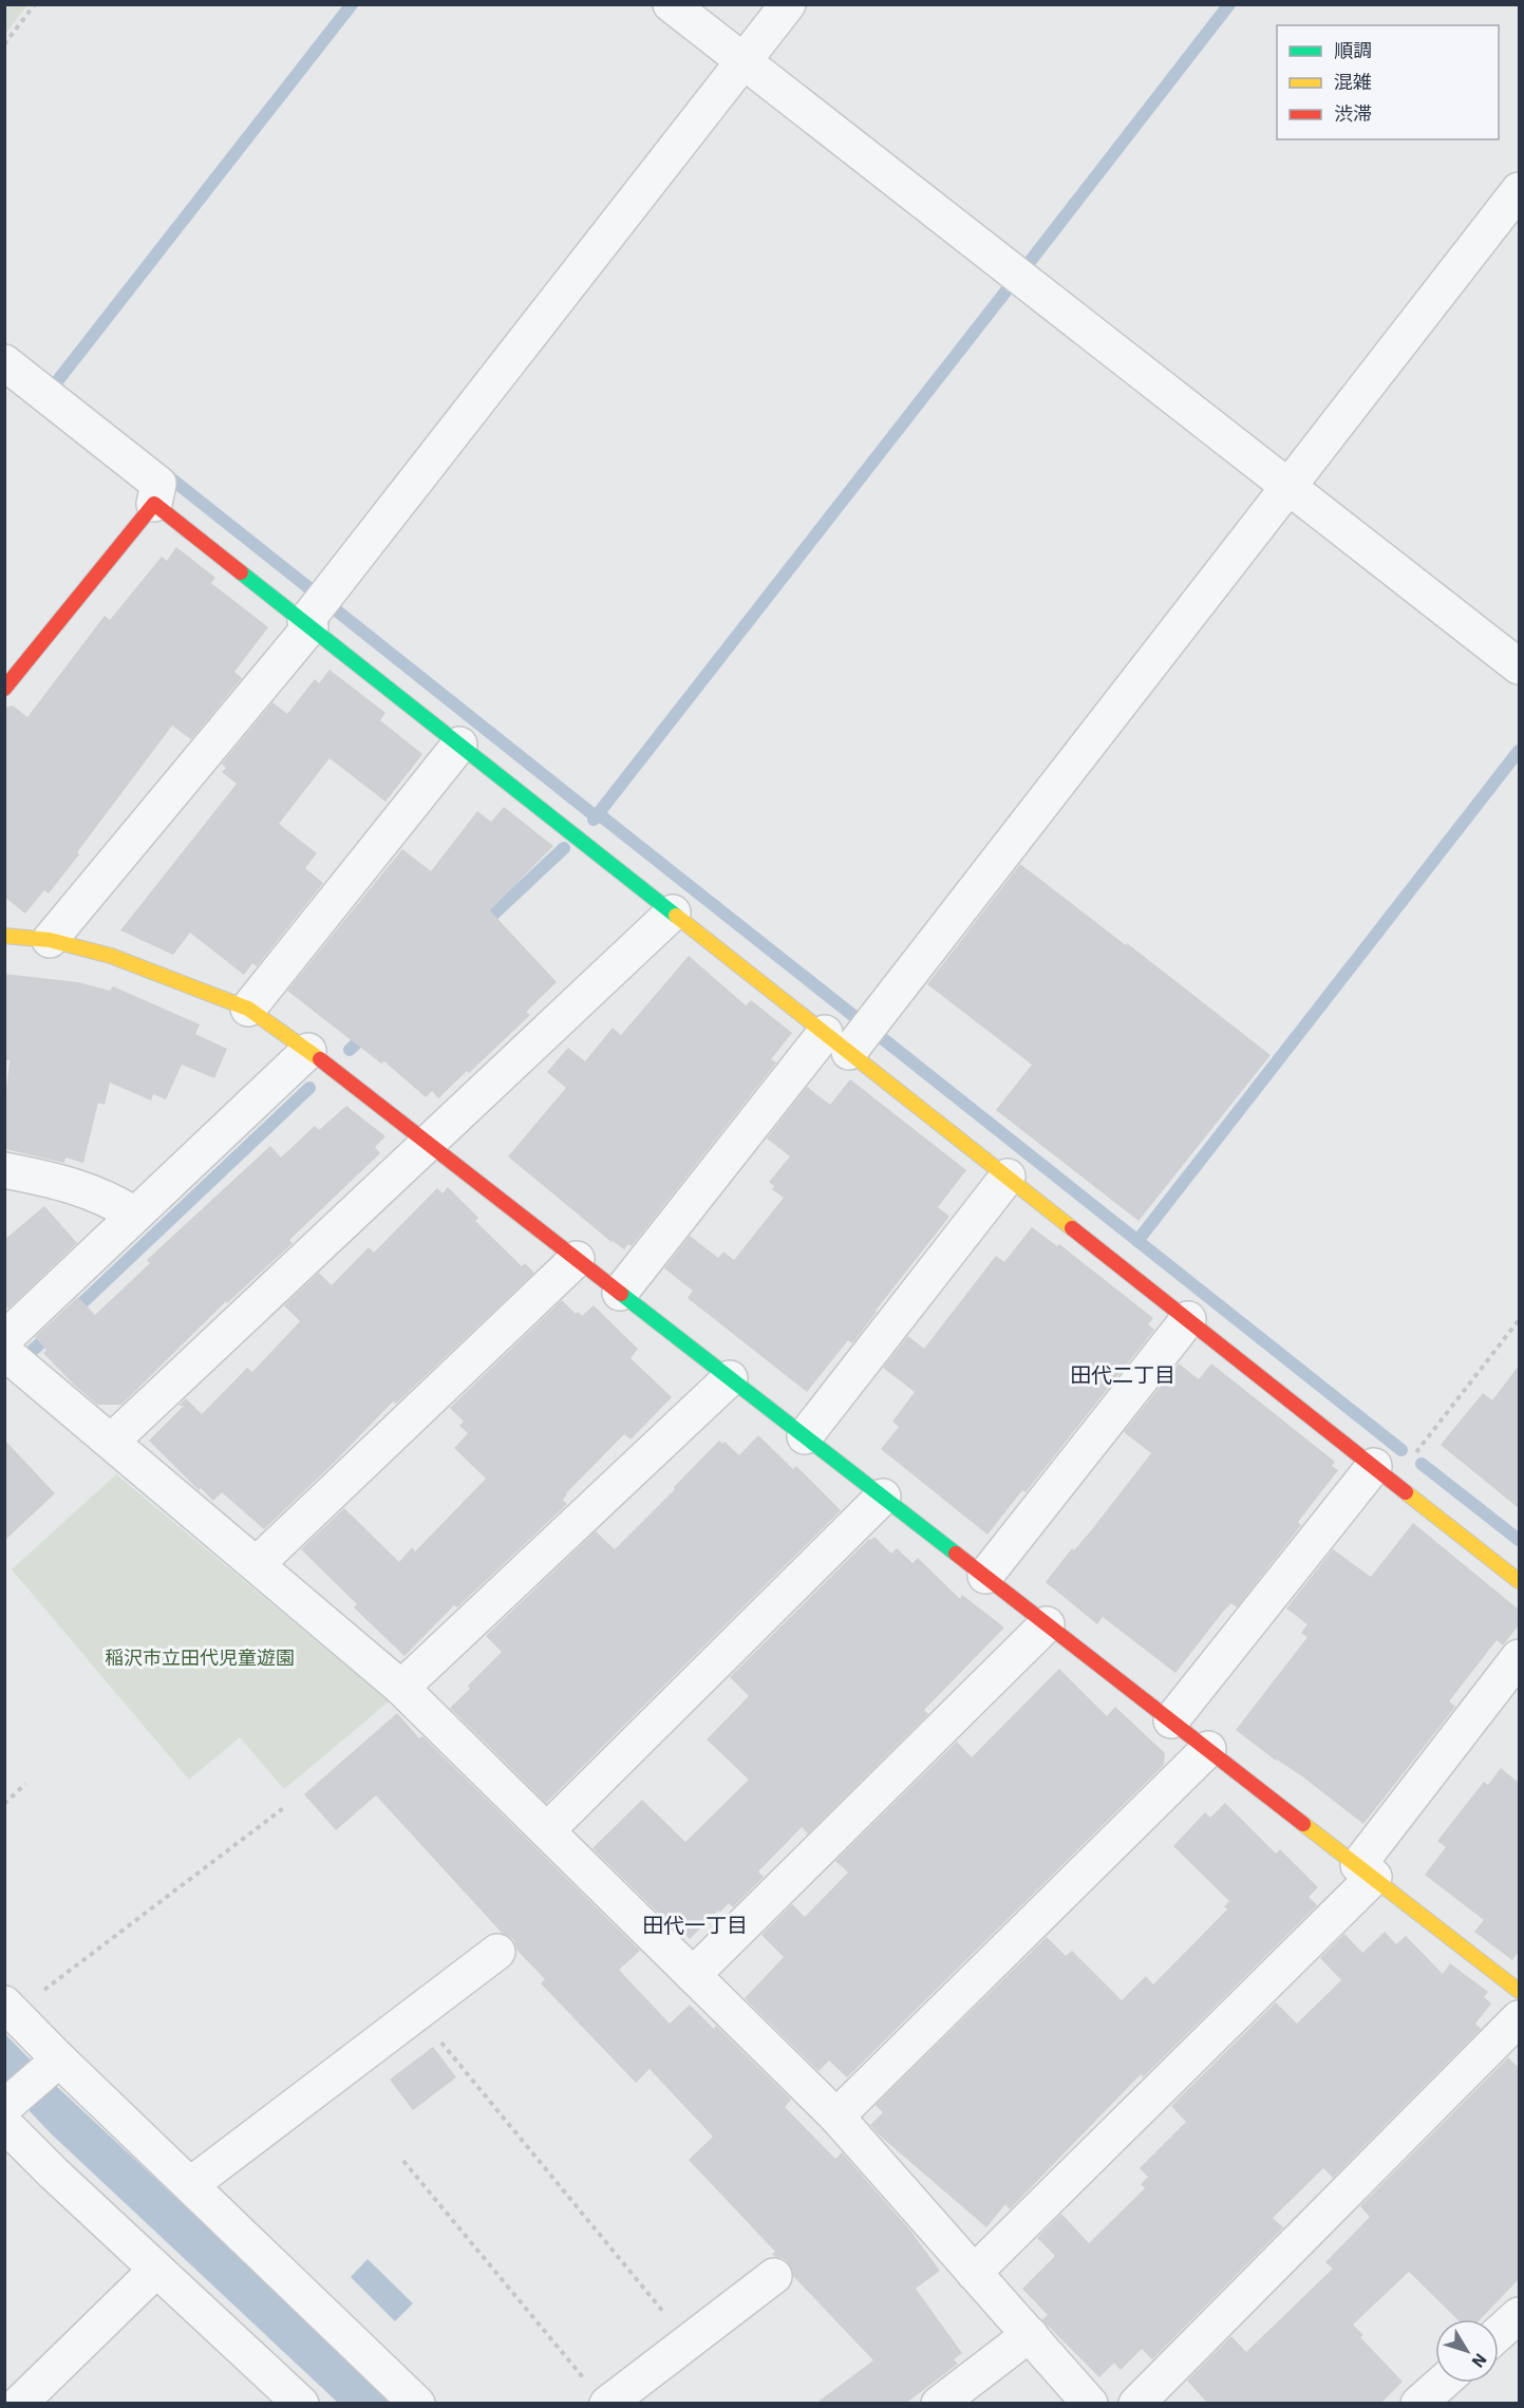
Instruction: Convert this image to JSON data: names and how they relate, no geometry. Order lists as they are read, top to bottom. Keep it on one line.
{"districts":["田代二丁目","田代一丁目"],"parks":["稲沢市立田代児童遊園"],"legend":["順調","混雑","渋滞"],"north":"bottom right"}
